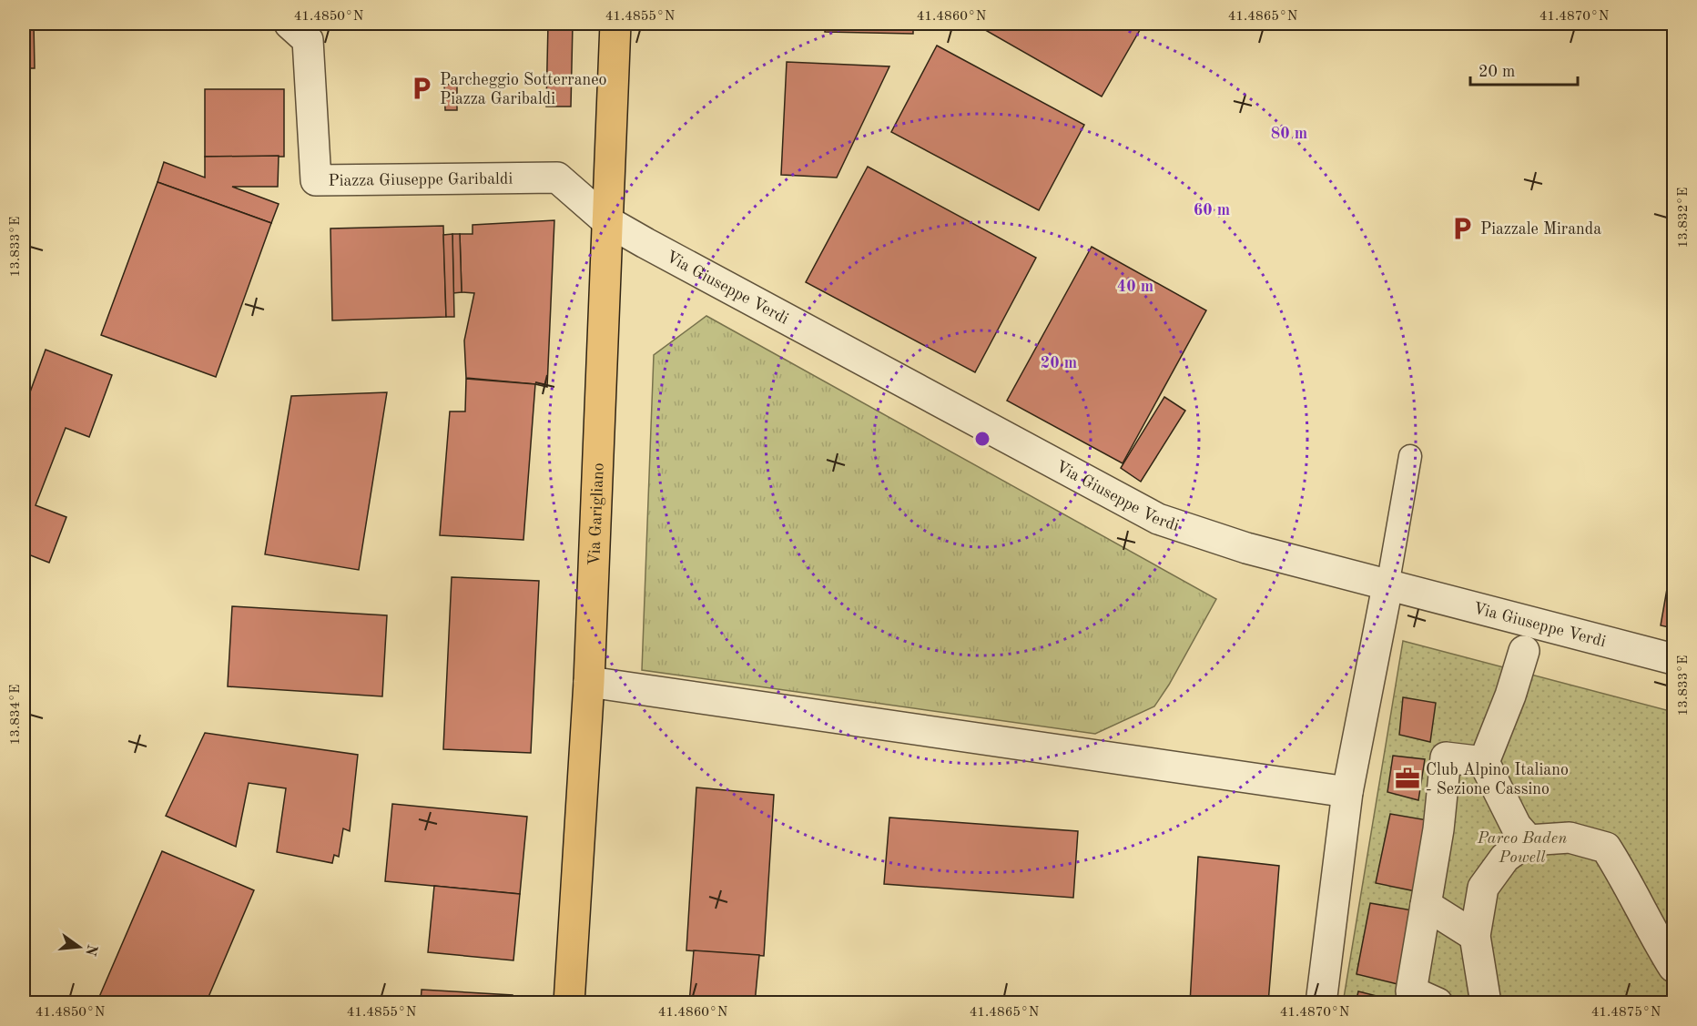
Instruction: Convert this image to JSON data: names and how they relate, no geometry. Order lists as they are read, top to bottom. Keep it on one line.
{"streets":{"main road":["Via Garigliano"],"street":["Piazza Giuseppe Garibaldi","Via Giuseppe Verdi"]},"crossings":[["Piazza Giuseppe Garibaldi","Via Giuseppe Verdi"],["Piazza Giuseppe Garibaldi","Via Garigliano"],["Via Giuseppe Verdi","Via Garigliano"]],"parks":["Parco Baden Powell"],"places":{"parking":["Parcheggio Sotterraneo Piazza Garibaldi","Piazzale Miranda"],"office":["Club Alpino Italiano - Sezione Cassino"]},"scale_bar":"20 m","north":"right","coordinates":["41.4850°N","41.4855°N","41.4860°N","41.4865°N","41.4870°N","13.832°E","13.833°E","13.834°E","41.4875°N"],"rings":["80 m","60 m","40 m","20 m"]}
